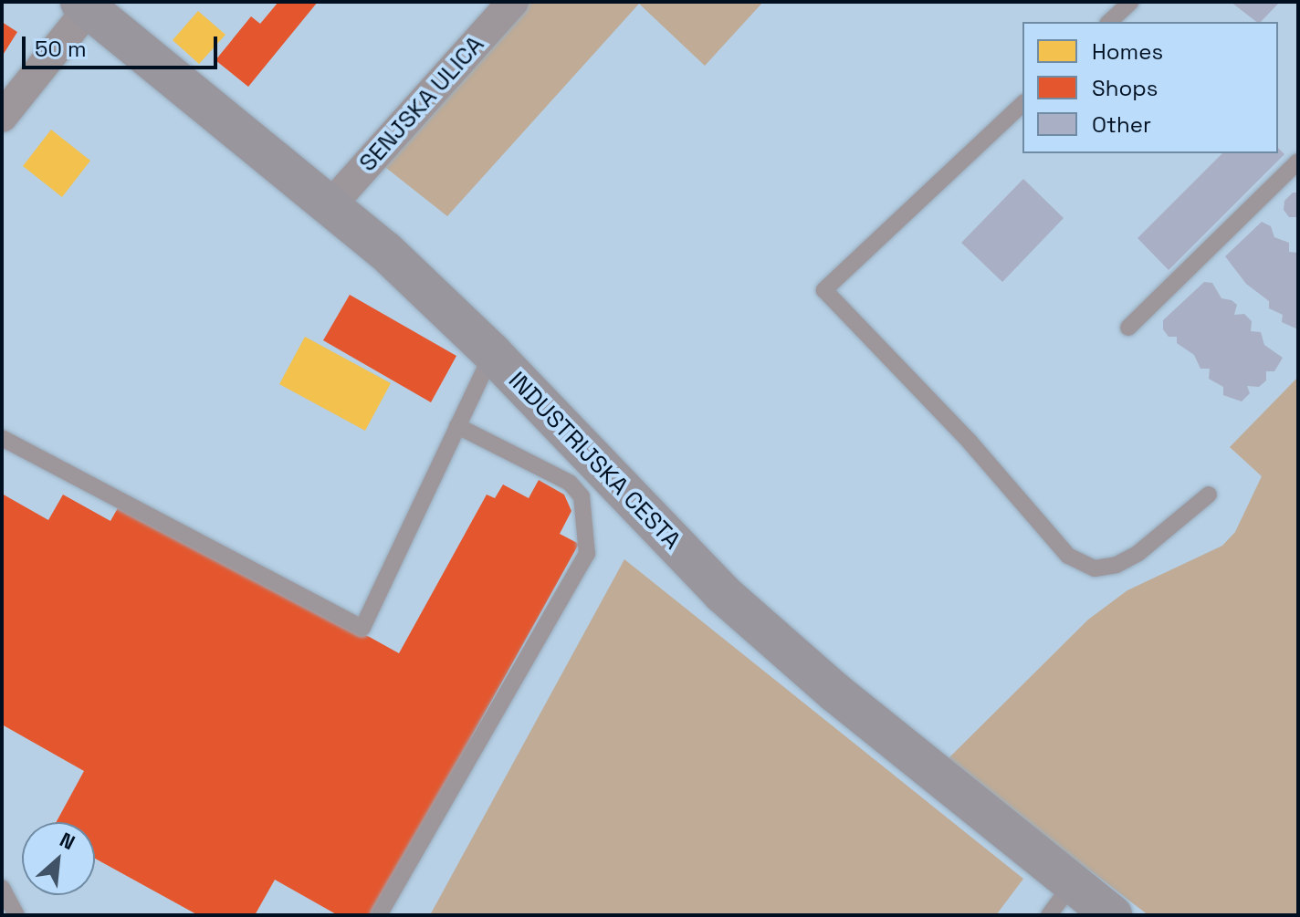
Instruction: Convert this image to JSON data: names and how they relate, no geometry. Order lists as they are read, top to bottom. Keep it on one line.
{"streets":{"street":["SENJSKA ULICA","INDUSTRIJSKA CESTA"]},"crossings":[["SENJSKA ULICA","INDUSTRIJSKA CESTA"]],"legend":["Homes","Shops","Other"],"scale_bar":"50 m","north":"top right"}
